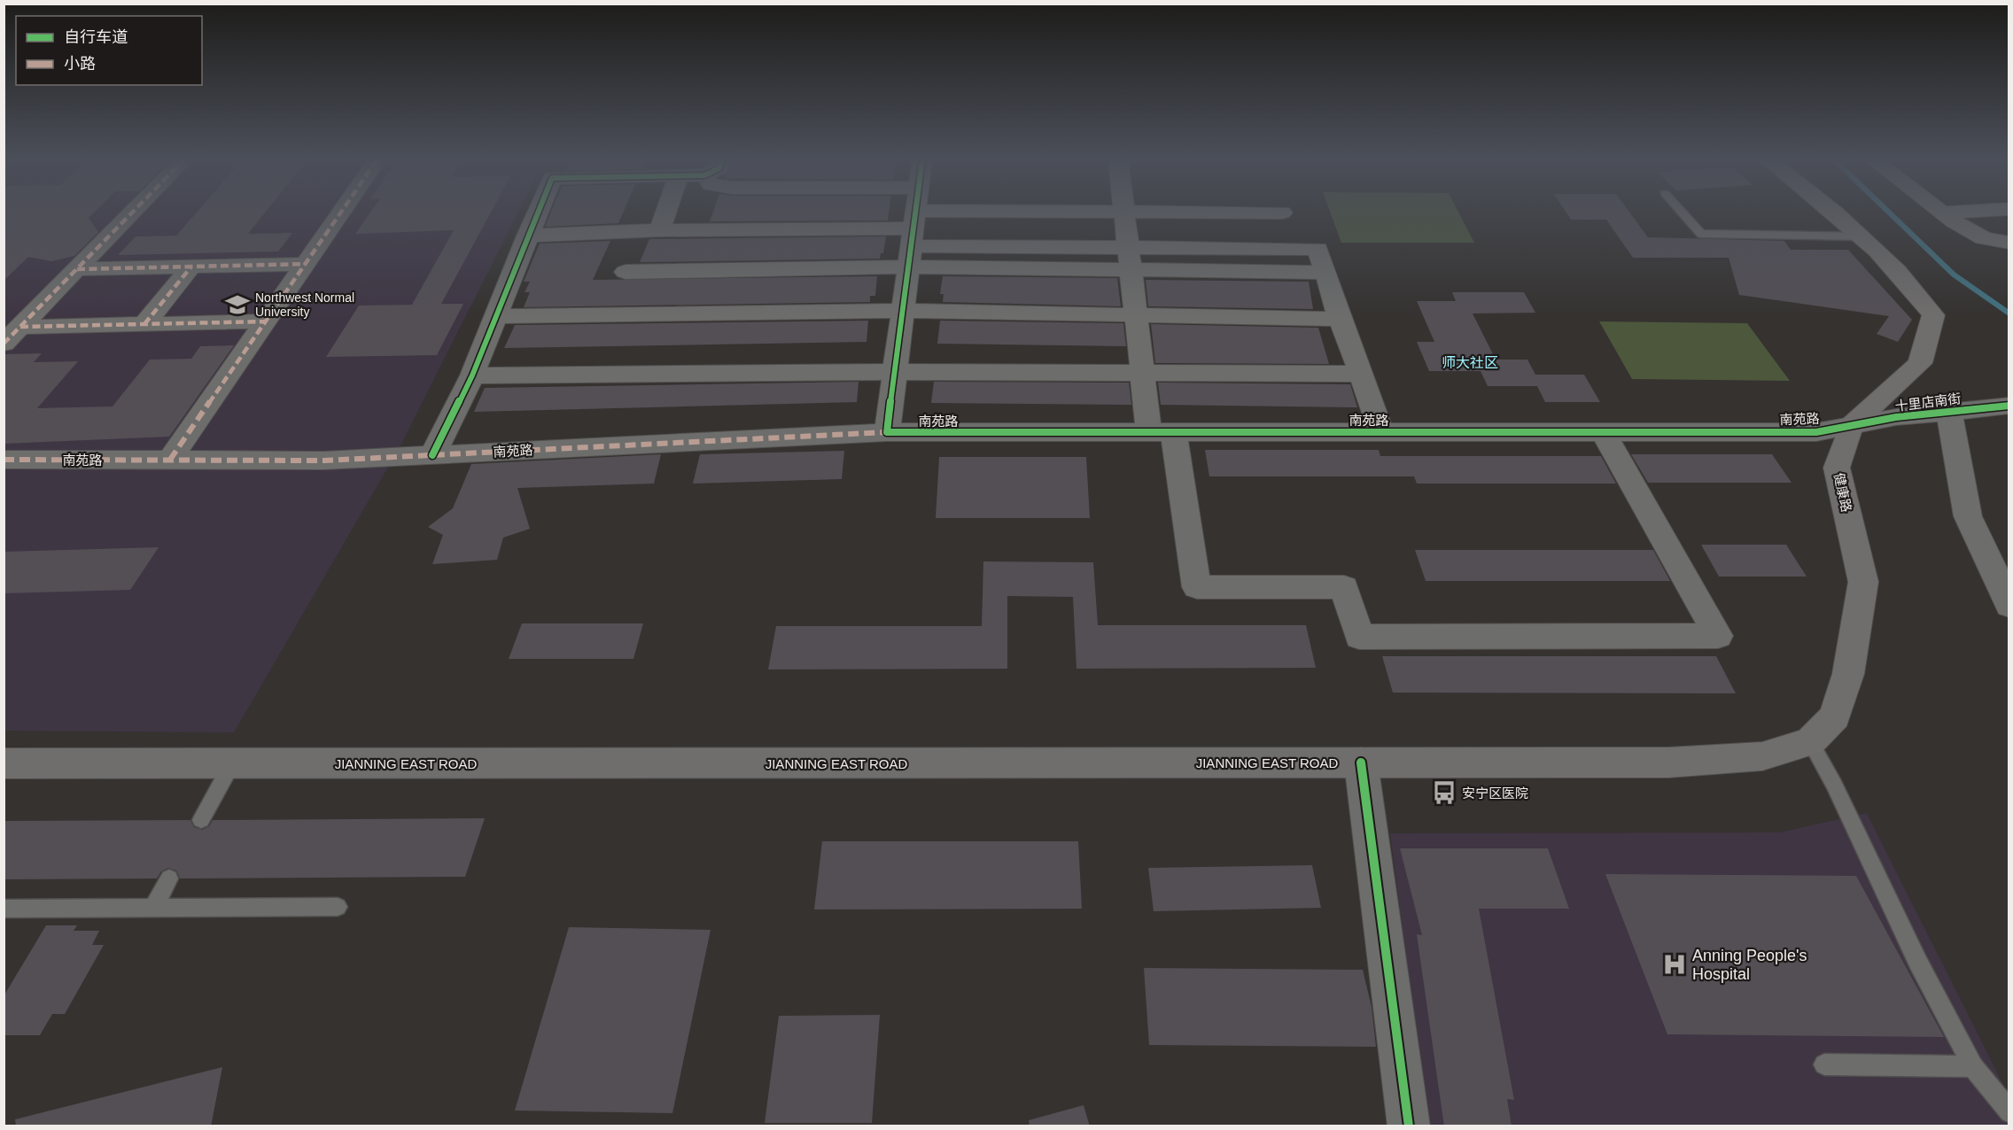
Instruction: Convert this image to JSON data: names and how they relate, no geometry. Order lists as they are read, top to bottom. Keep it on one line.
{"streets":{"main road":["健康路","JIANNING EAST ROAD"],"street":["十里店南街","南苑路"]},"crossings":[["十里店南街","南苑路"],["十里店南街","健康路"],["南苑路","健康路"],["健康路","JIANNING EAST ROAD"]],"districts":["师大社区"],"places":{"school or university":["Northwest Normal University"],"bus stop":["安宁区医院"],"hospital":["Anning People's Hospital"]},"legend":["自行车道","小路"]}
